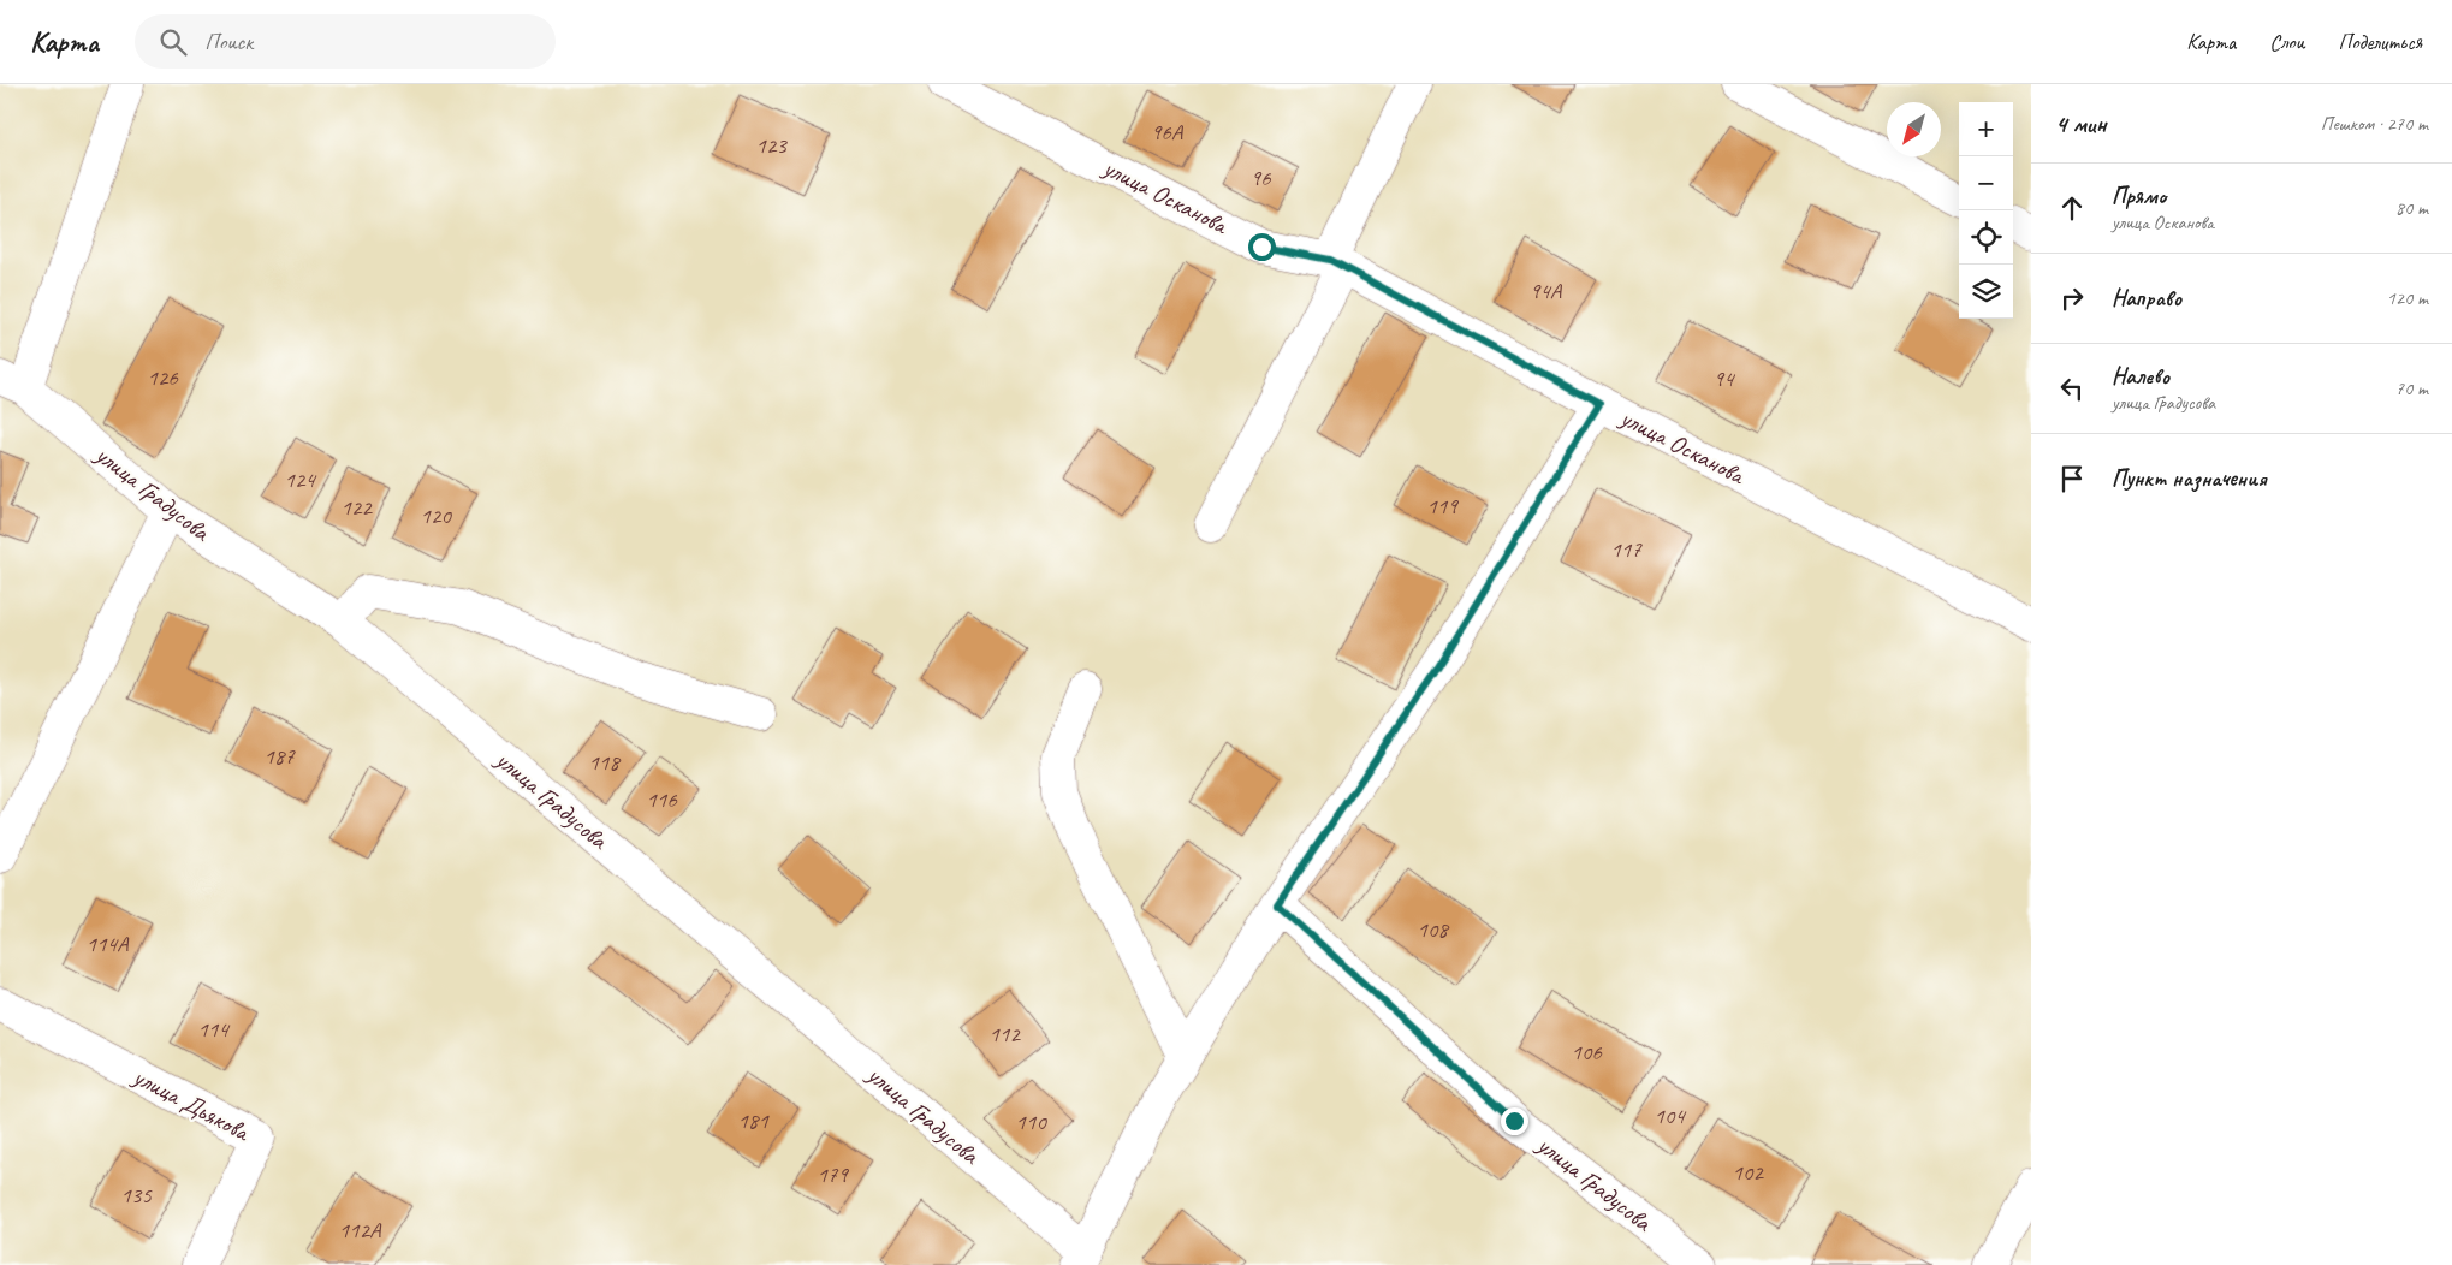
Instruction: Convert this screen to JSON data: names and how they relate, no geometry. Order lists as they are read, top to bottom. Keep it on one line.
{"streets":{"street":["улица Осканова","улица Градусова","улица Дьякова"]},"house_numbers":["96А","123","96","94А","126","94","124","119","122","120","117","187","118","116","108","114А","114","112","106","104","181","110","102","179","135","112А"],"north":"bottom left","page":{"header":"Карта","search":"Поиск","nav":["Карта","Слои","Поделиться"],"heading":["4 мин","Пешком · 270 m"],"map_buttons":["+","−"],"list":[["Прямо","улица Осканова","80 m"],["Направо","120 m"],["Налево","улица Градусова","70 m"],"Пункт назначения"]}}
